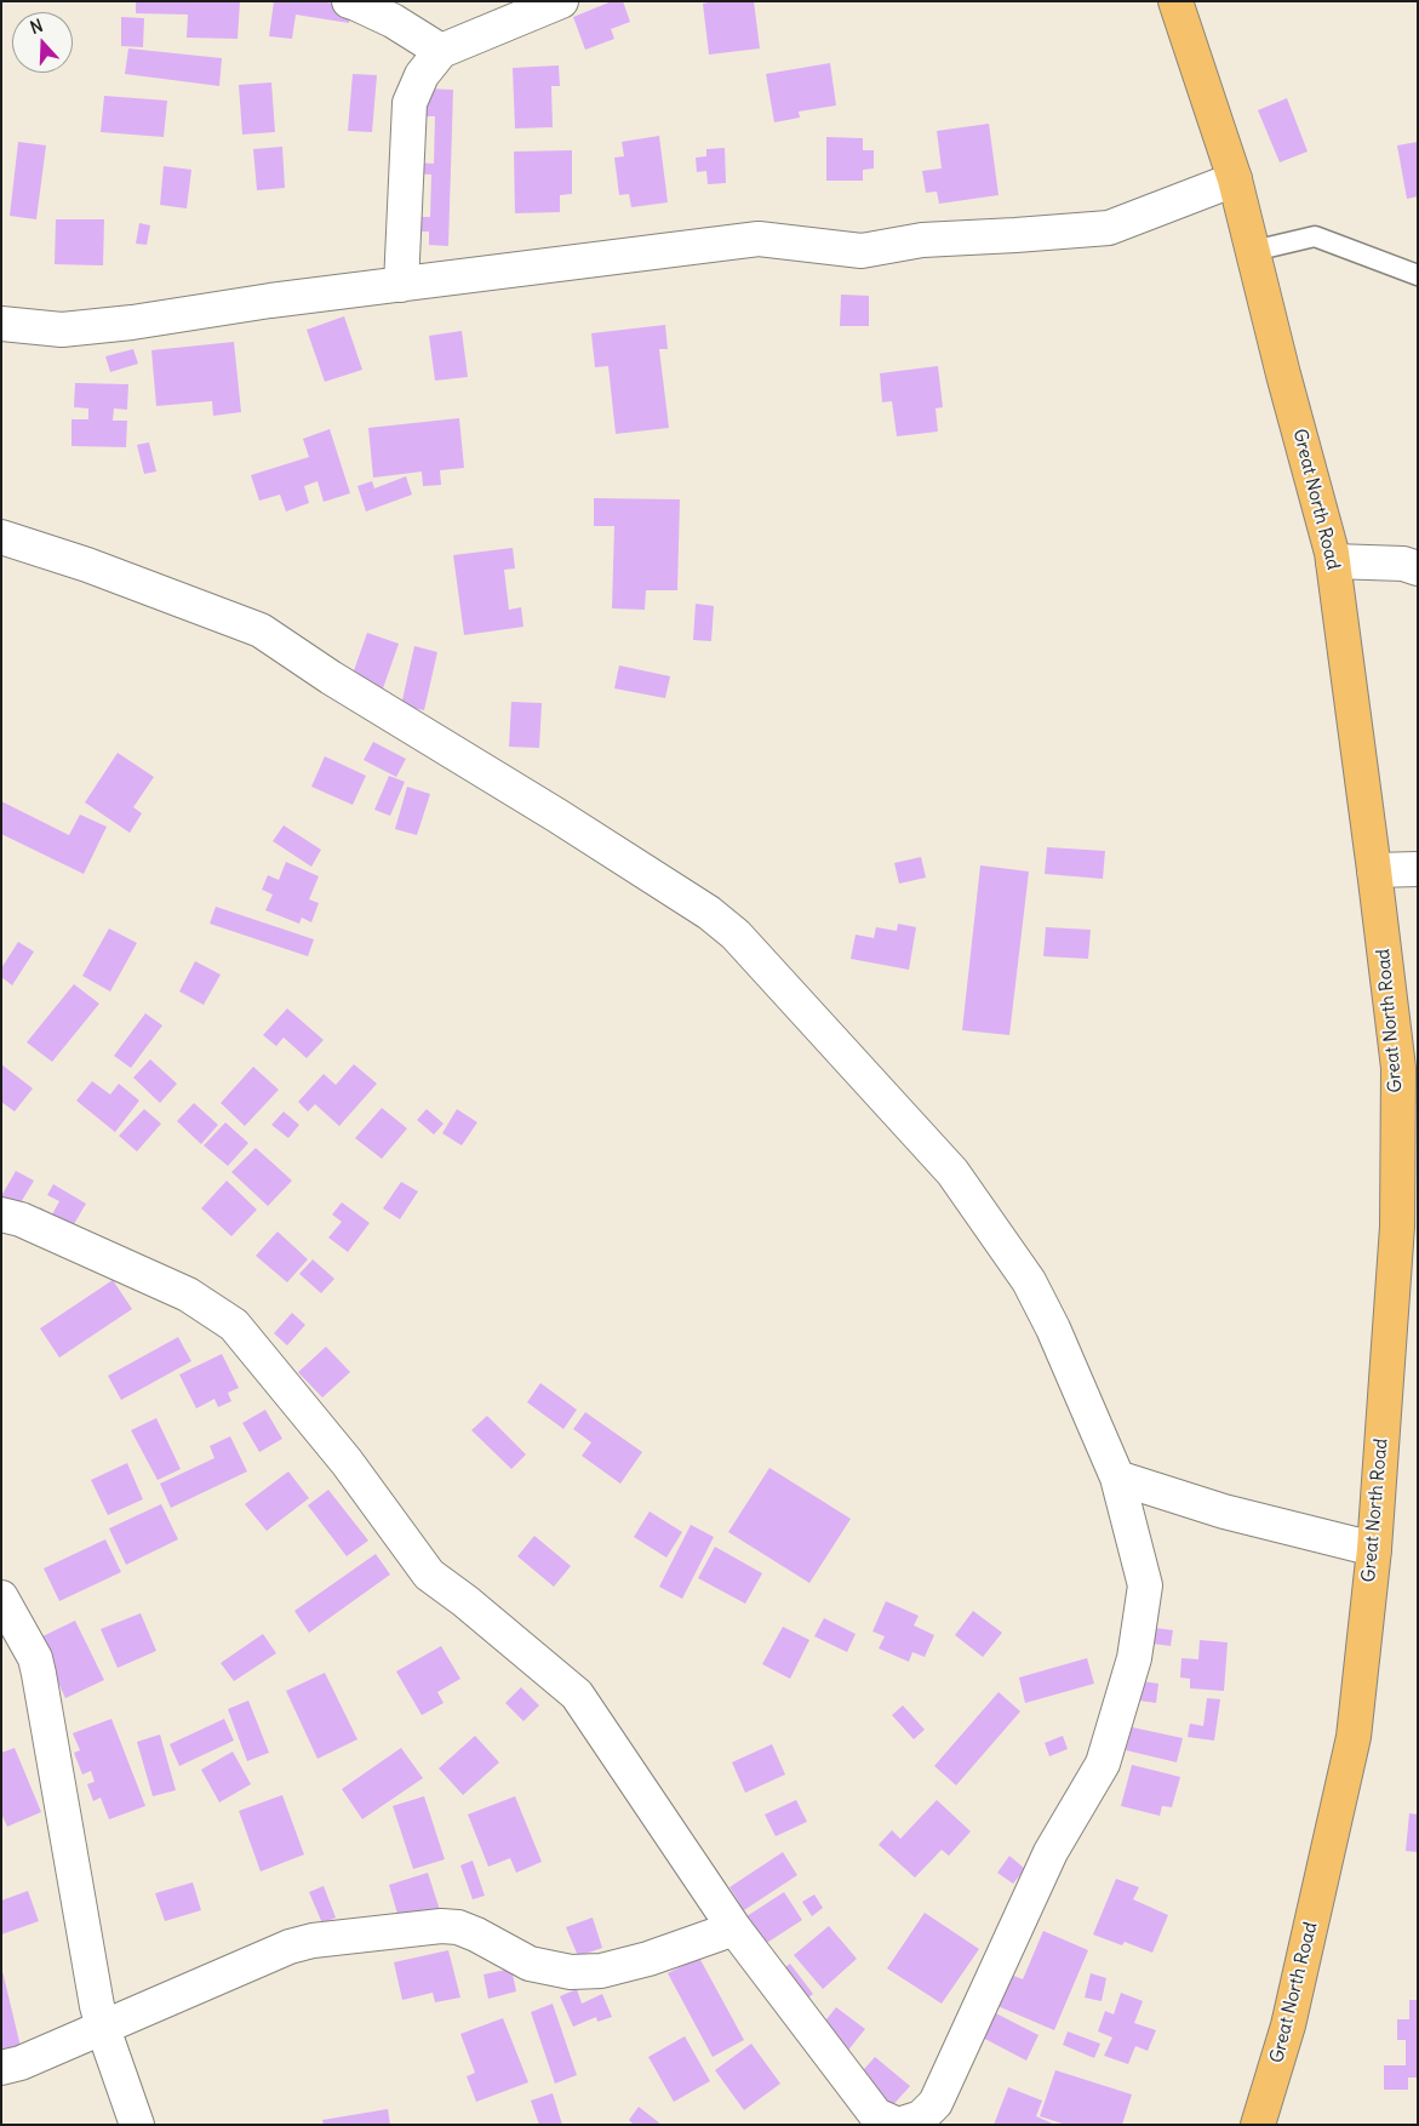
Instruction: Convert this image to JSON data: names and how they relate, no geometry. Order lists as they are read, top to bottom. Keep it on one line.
{"streets":{"highway":["Great North Road"]},"north":"top"}
